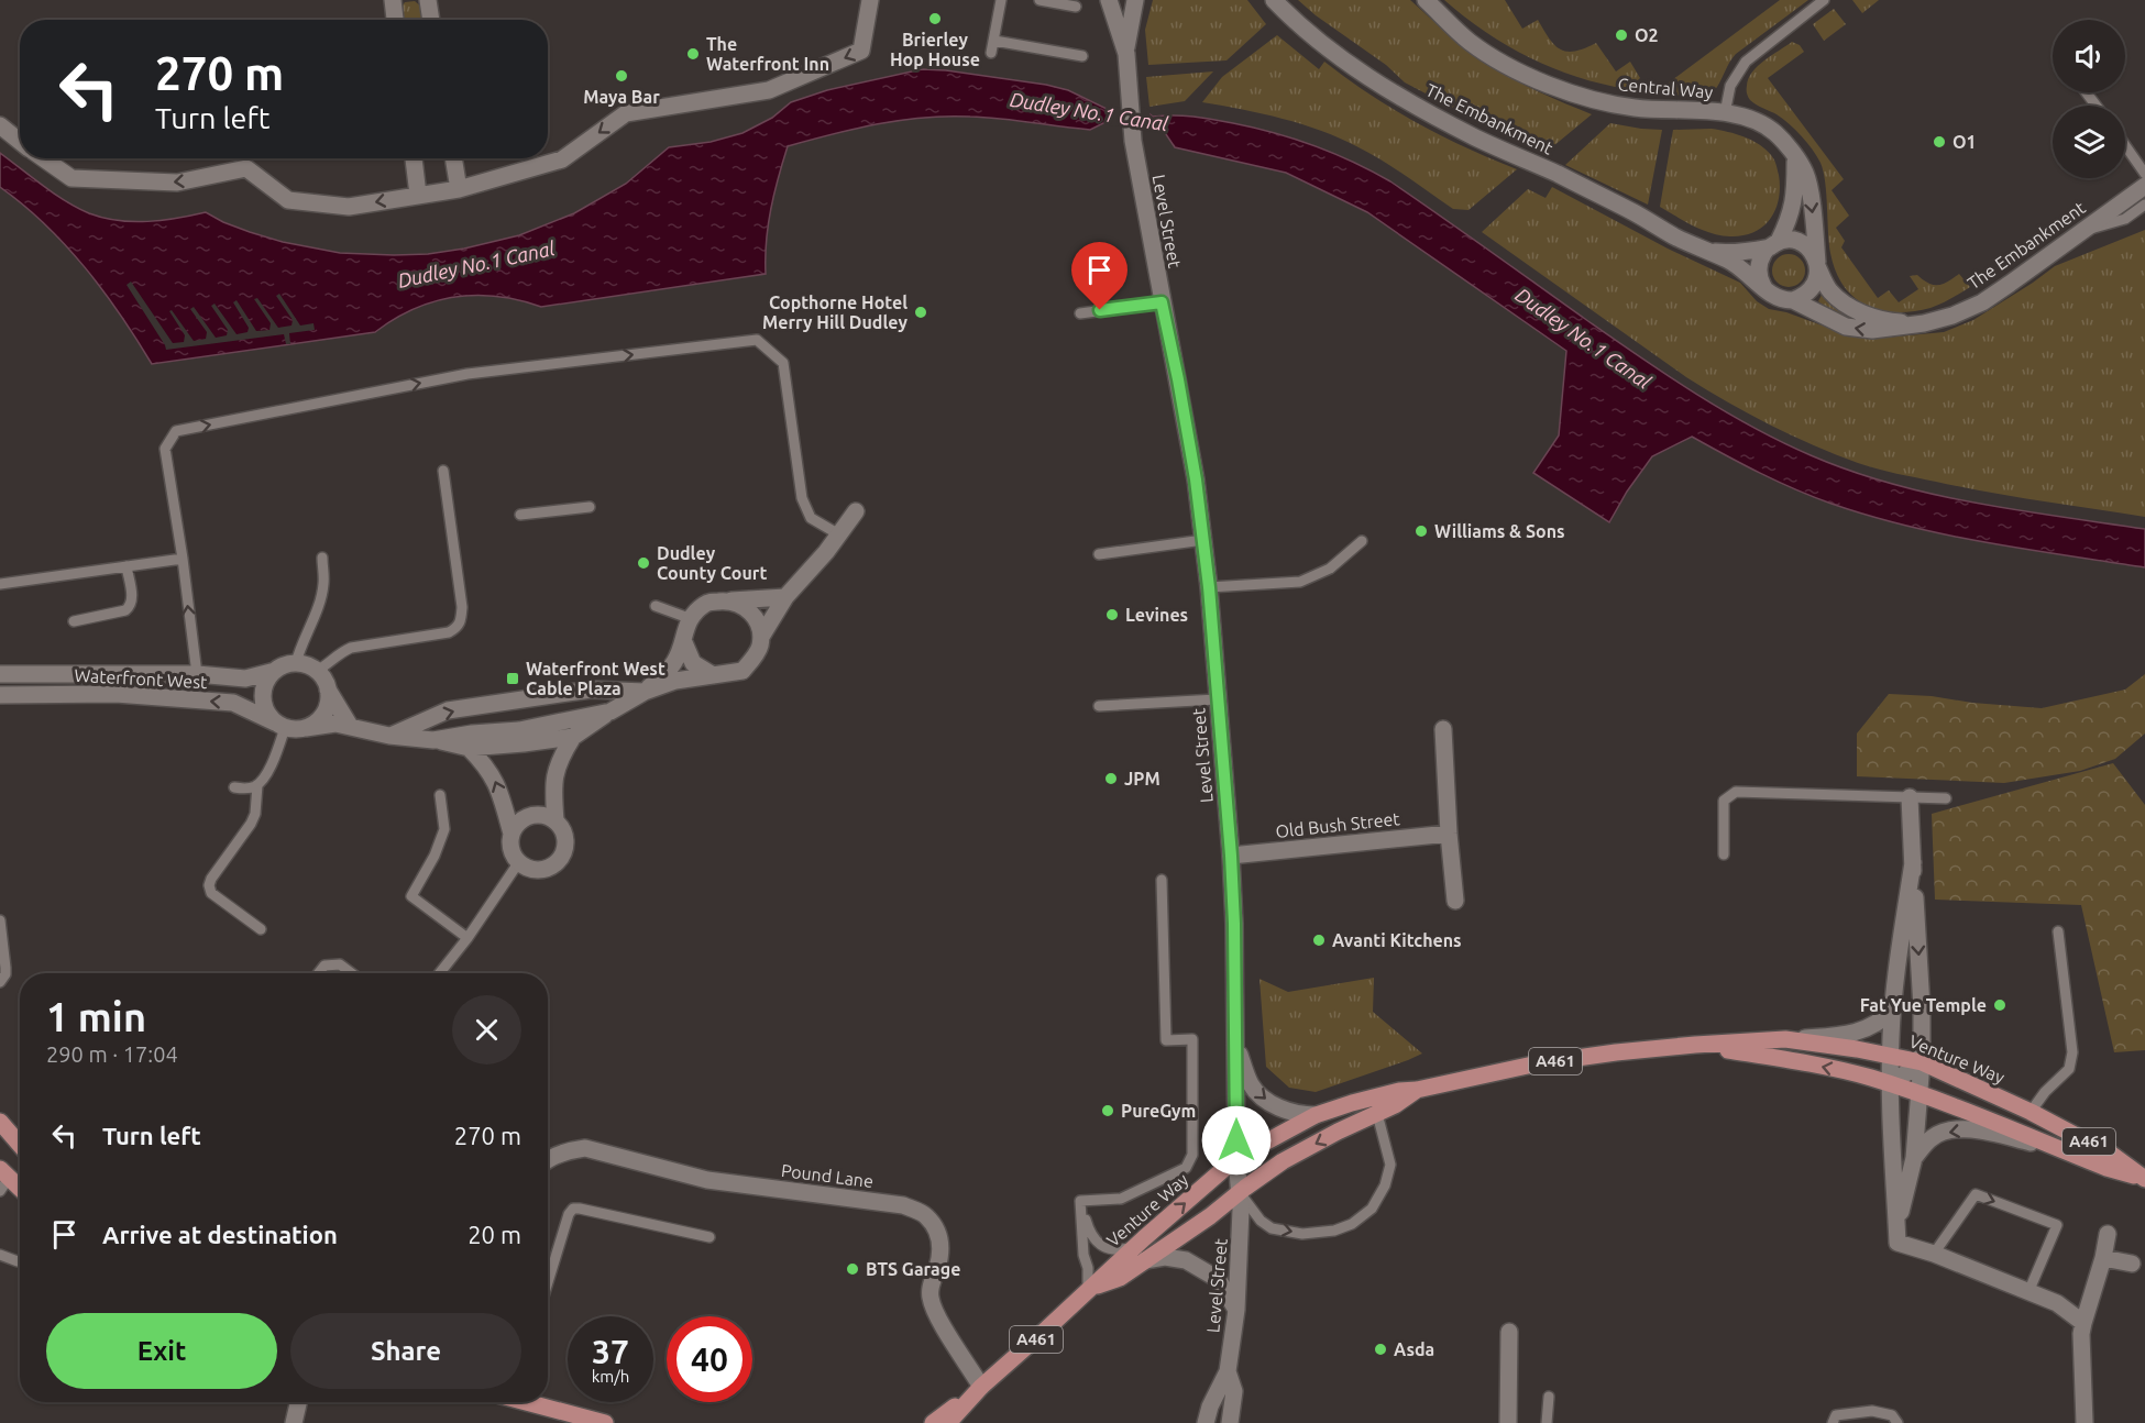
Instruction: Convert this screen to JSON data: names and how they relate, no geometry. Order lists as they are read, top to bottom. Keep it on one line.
{"streets":{"main road":["Venture Way","A461"],"street":["Central Way","The Embankment","Level Street","Waterfront West","Old Bush Street","Pound Lane"]},"crossings":[["Central Way","The Embankment"],["Level Street","Old Bush Street"],["Level Street","Venture Way"],["Venture Way","Pound Lane"]],"water":["Dudley No.1 Canal"],"places":{"other":["Brierley Hop House","O2","The Waterfront Inn","Maya Bar","O1","Copthorne Hotel Merry Hill Dudley","Williams & Sons","Dudley County Court","Levines","JPM","Avanti Kitchens","Fat Yue Temple","PureGym","BTS Garage","Asda"],"transit":["Waterfront West Cable Plaza"]},"page":{"turn":["270 m","Turn left"],"heading":["1 min","290 m · 17:04"],"list":[{"name":"Turn left","value":"270 m"},{"name":"Arrive at destination","value":"20 m"}],"buttons":["Exit","Share"],"speed":"37 km/h","limit":"40"}}
